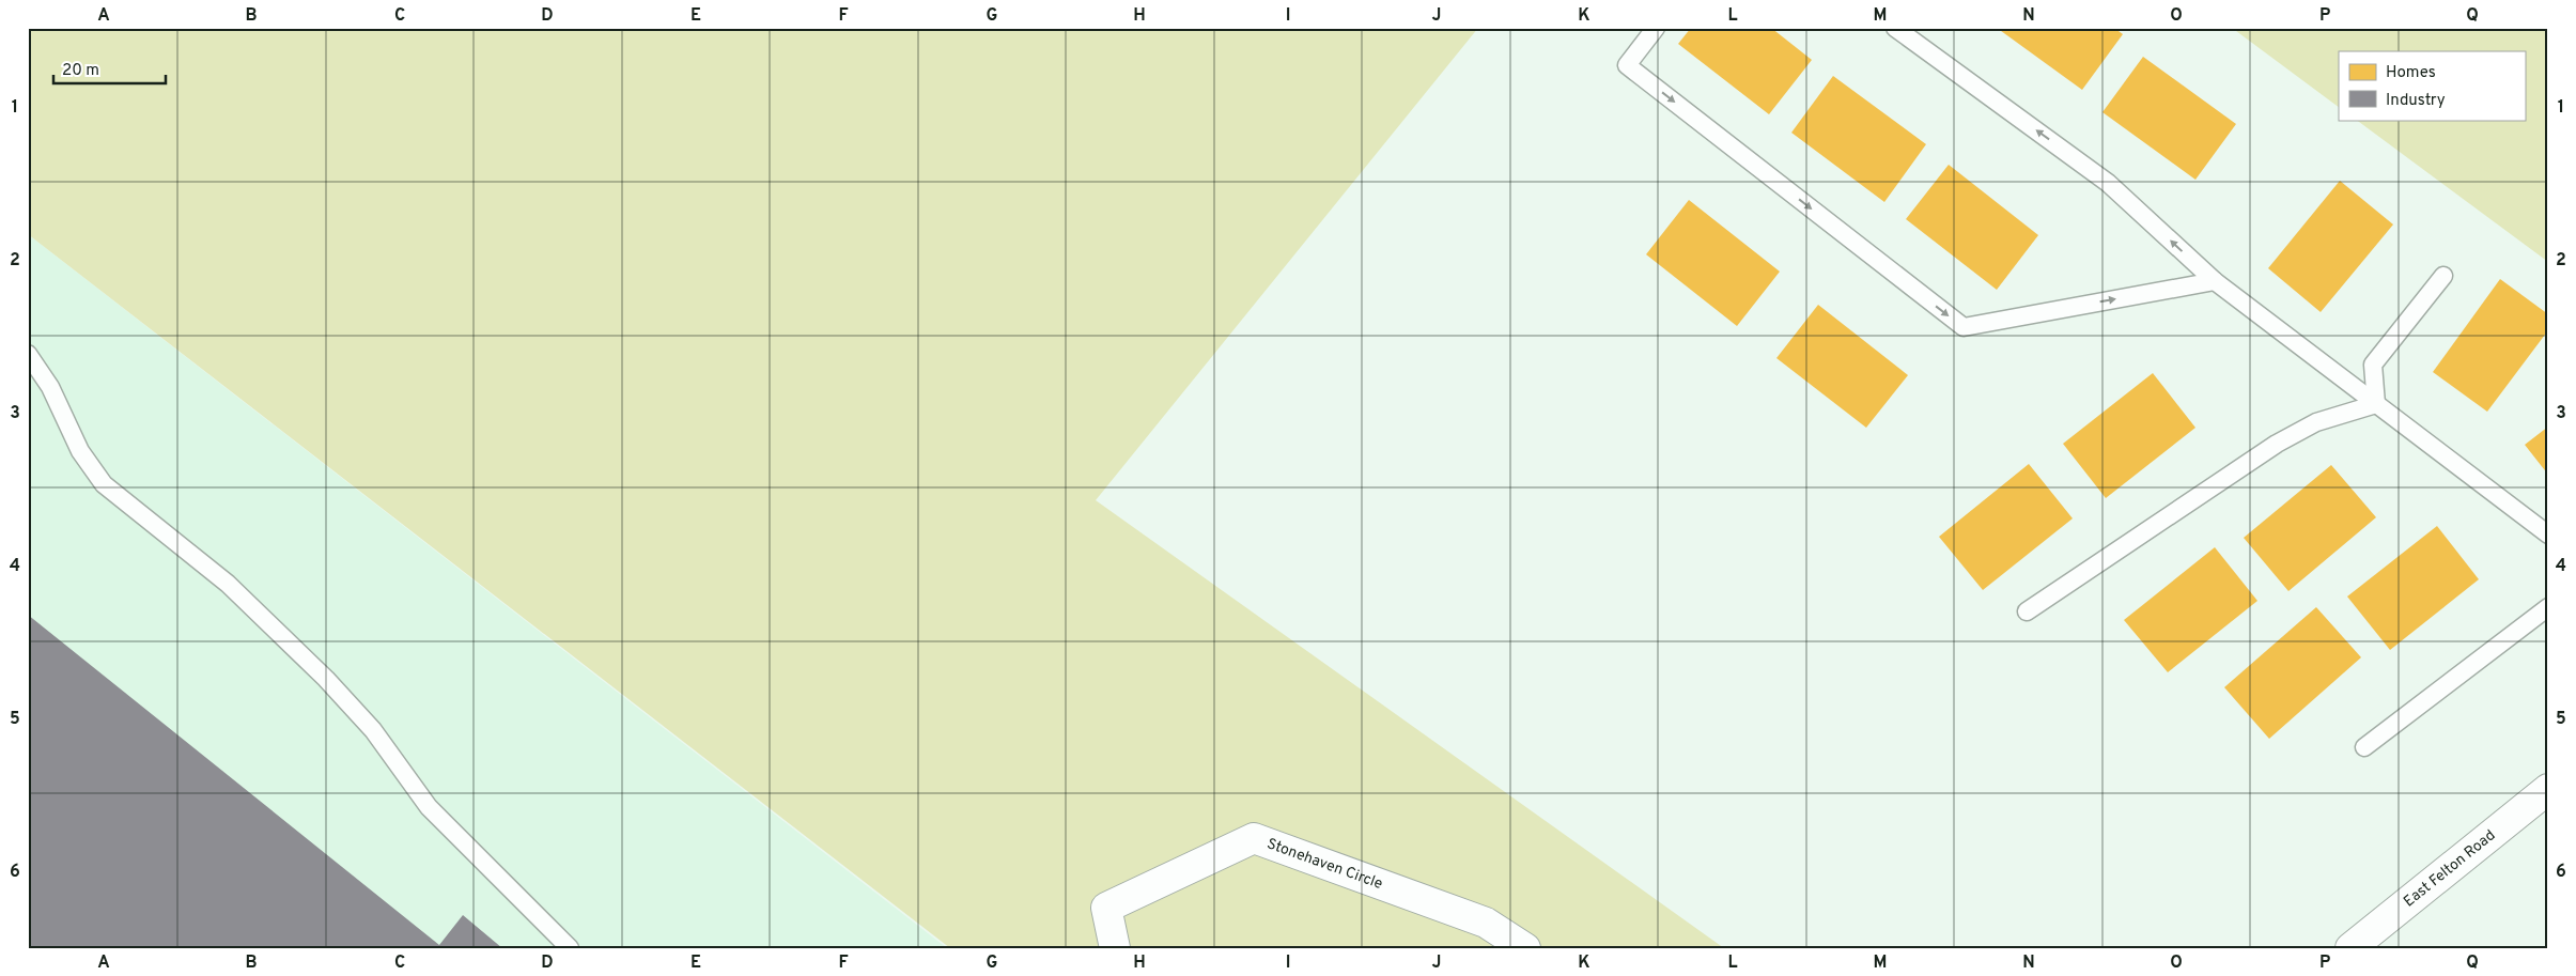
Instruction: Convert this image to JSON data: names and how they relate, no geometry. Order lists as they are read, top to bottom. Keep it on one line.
{"streets":{"street":["Stonehaven Circle","East Felton Road"]},"legend":["Homes","Industry"],"scale_bar":"20 m","grid":{"columns":["A","B","C","D","E","F","G","H","I","J","K","L","M","N","O","P","Q"],"rows":["1","2","3","4","5","6"]}}
